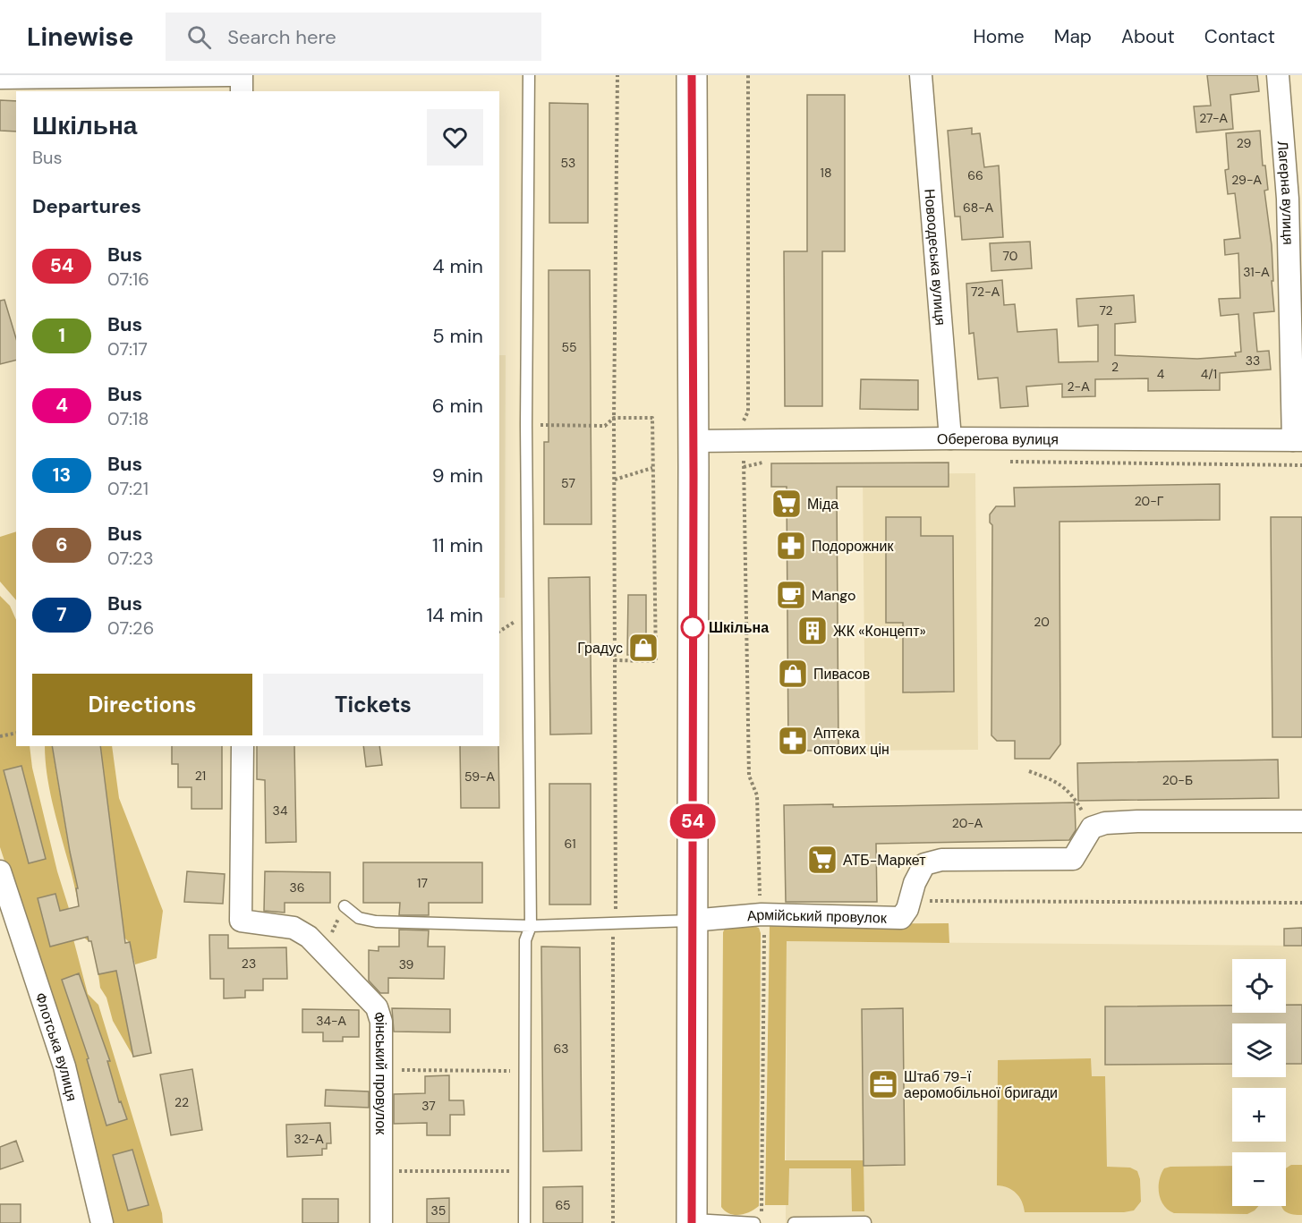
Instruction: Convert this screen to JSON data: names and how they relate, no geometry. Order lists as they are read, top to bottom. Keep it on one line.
{"streets":{"street":["Лагерна вулиця","Новоодеська вулиця","Оберегова вулиця","Армійський провулок","Флотська вулиця","Фінський провулок"]},"crossings":[["Лагерна вулиця","Оберегова вулиця"],["Новоодеська вулиця","Оберегова вулиця"]],"places":{"supermarket":["Міда","АТБ-Маркет"],"pharmacy":["Подорожник","Аптека оптових цін"],"cafe":["Mango"],"other":["Шкільна"],"building":["ЖК «Концепт»"],"shop":["Градус","Пивасов"],"office":["Штаб 79-ї аеромобільної бригади"]},"lines":["bus line 54"],"house_numbers":["27-А","29","53","18","66","29-А","68-А","70","31-А","72-А","72","55","33","2","4","4/1","2-А","57","20-Г","20","21","59-А","20-Б","34","20-А","61","17","36","23","39","34-А","63","22","37","32-А","65","35"],"page":{"header":"Linewise","search":"Search here","nav":["Home","Map","About","Contact"],"on_map":"54","heading":[["Шкільна","Bus"],"Departures"],"list":[{"mark":"54","name":"Bus","note":"07:16","value":"4 min"},{"mark":"1","name":"Bus","note":"07:17","value":"5 min"},{"mark":"4","name":"Bus","note":"07:18","value":"6 min"},{"mark":"13","name":"Bus","note":"07:21","value":"9 min"},{"mark":"6","name":"Bus","note":"07:23","value":"11 min"},{"mark":"7","name":"Bus","note":"07:26","value":"14 min"}],"buttons":["Directions","Tickets"],"map_buttons":["+","−"]}}
